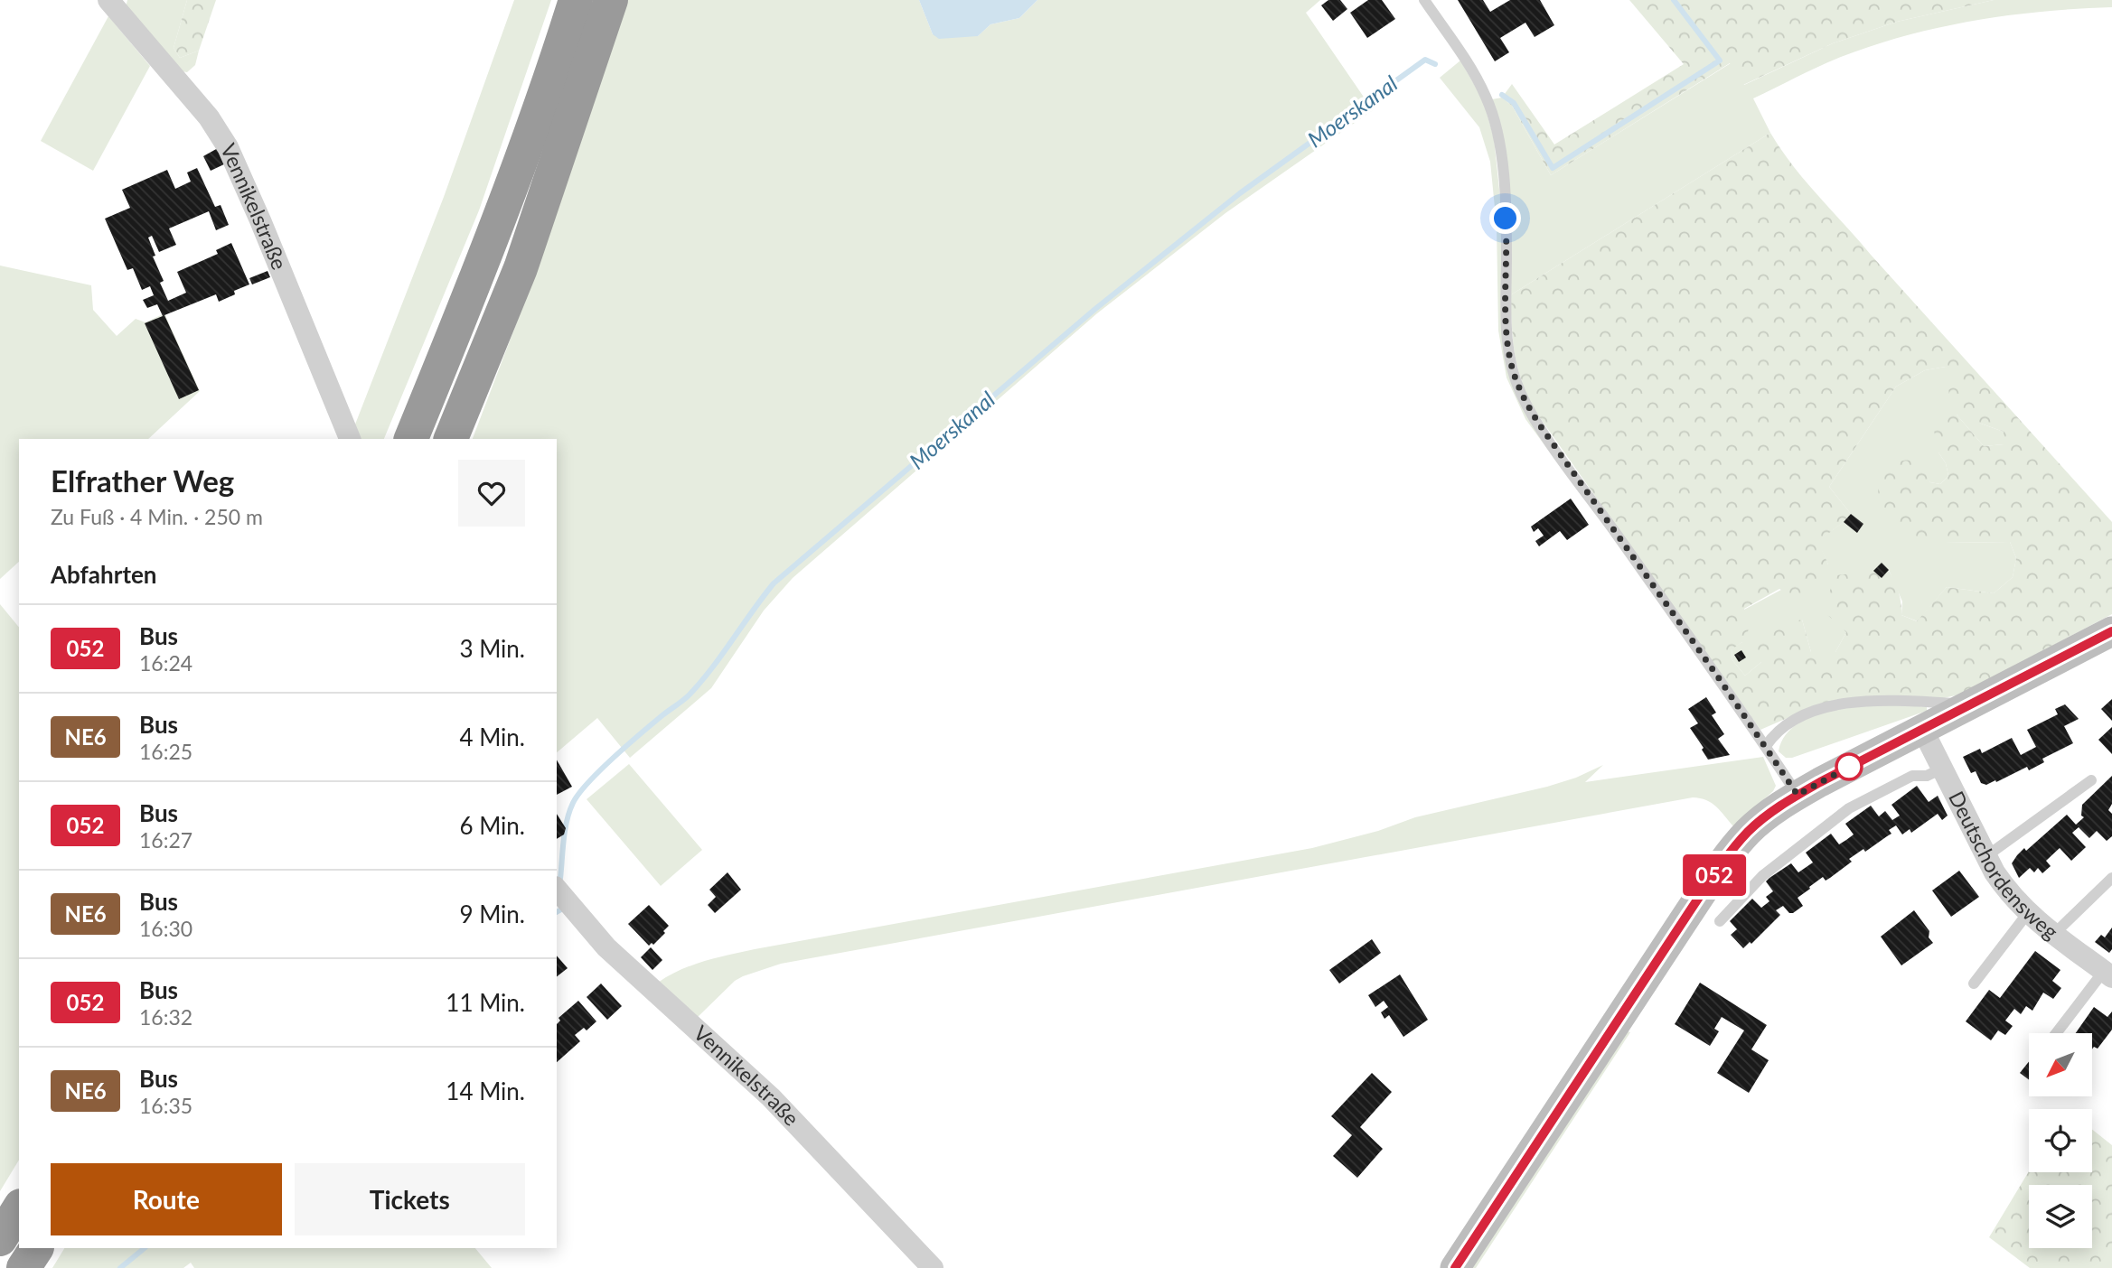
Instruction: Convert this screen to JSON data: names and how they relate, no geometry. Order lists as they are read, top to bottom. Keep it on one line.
{"streets":{"street":["Vennikelstraße","Deutschordensweg"]},"water":["Moerskanal"],"lines":["bus line 052"],"north":"bottom left","page":{"on_map":"052","heading":[["Elfrather Weg","Zu Fuß · 4 Min. · 250 m"],"Abfahrten"],"list":[{"mark":"052","name":"Bus","note":"16:24","value":"3 Min."},{"mark":"NE6","name":"Bus","note":"16:25","value":"4 Min."},{"mark":"052","name":"Bus","note":"16:27","value":"6 Min."},{"mark":"NE6","name":"Bus","note":"16:30","value":"9 Min."},{"mark":"052","name":"Bus","note":"16:32","value":"11 Min."},{"mark":"NE6","name":"Bus","note":"16:35","value":"14 Min."}],"buttons":["Route","Tickets"]}}
